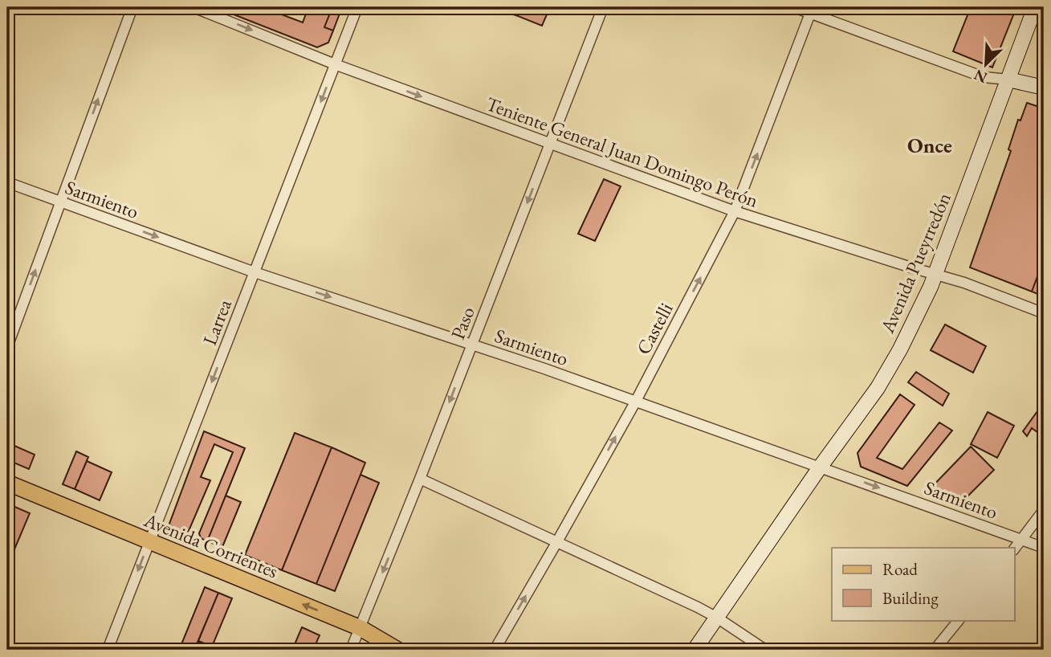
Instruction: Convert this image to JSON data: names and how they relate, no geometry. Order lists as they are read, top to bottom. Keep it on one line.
{"streets":{"main road":["Avenida Pueyrredón","Avenida Corrientes"],"street":["Teniente General Juan Domingo Perón","Sarmiento","Larrea","Paso","Castelli"]},"crossings":[["Teniente General Juan Domingo Perón","Avenida Pueyrredón"],["Teniente General Juan Domingo Perón","Larrea"],["Teniente General Juan Domingo Perón","Paso"],["Teniente General Juan Domingo Perón","Castelli"],["Sarmiento","Avenida Pueyrredón"],["Sarmiento","Larrea"],["Sarmiento","Paso"],["Sarmiento","Castelli"],["Larrea","Avenida Corrientes"],["Paso","Avenida Corrientes"]],"one_way":["Teniente General Juan Domingo Perón","Sarmiento","Larrea","Paso","Castelli","Avenida Corrientes"],"districts":["Once"],"legend":["Road","Building"],"north":"bottom left"}
